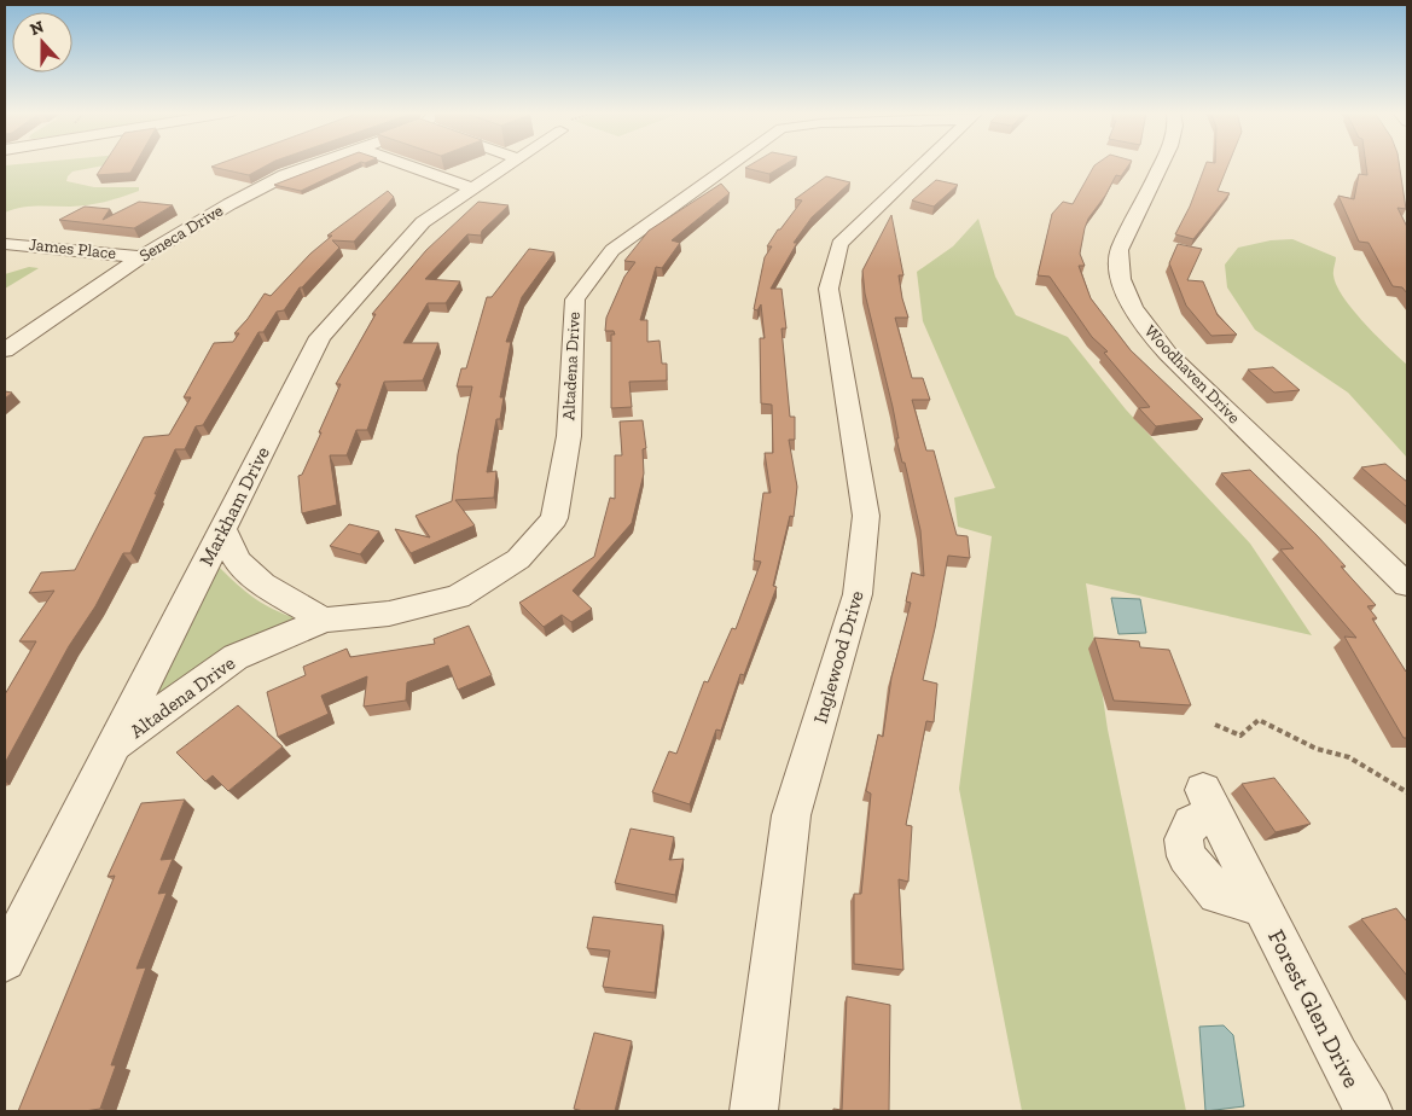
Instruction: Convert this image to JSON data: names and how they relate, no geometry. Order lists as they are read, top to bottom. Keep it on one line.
{"streets":{"street":["Seneca Drive","James Place","Altadena Drive","Woodhaven Drive","Markham Drive","Inglewood Drive","Forest Glen Drive"]},"crossings":[["Seneca Drive","James Place"],["Altadena Drive","Markham Drive"]],"north":"top"}
